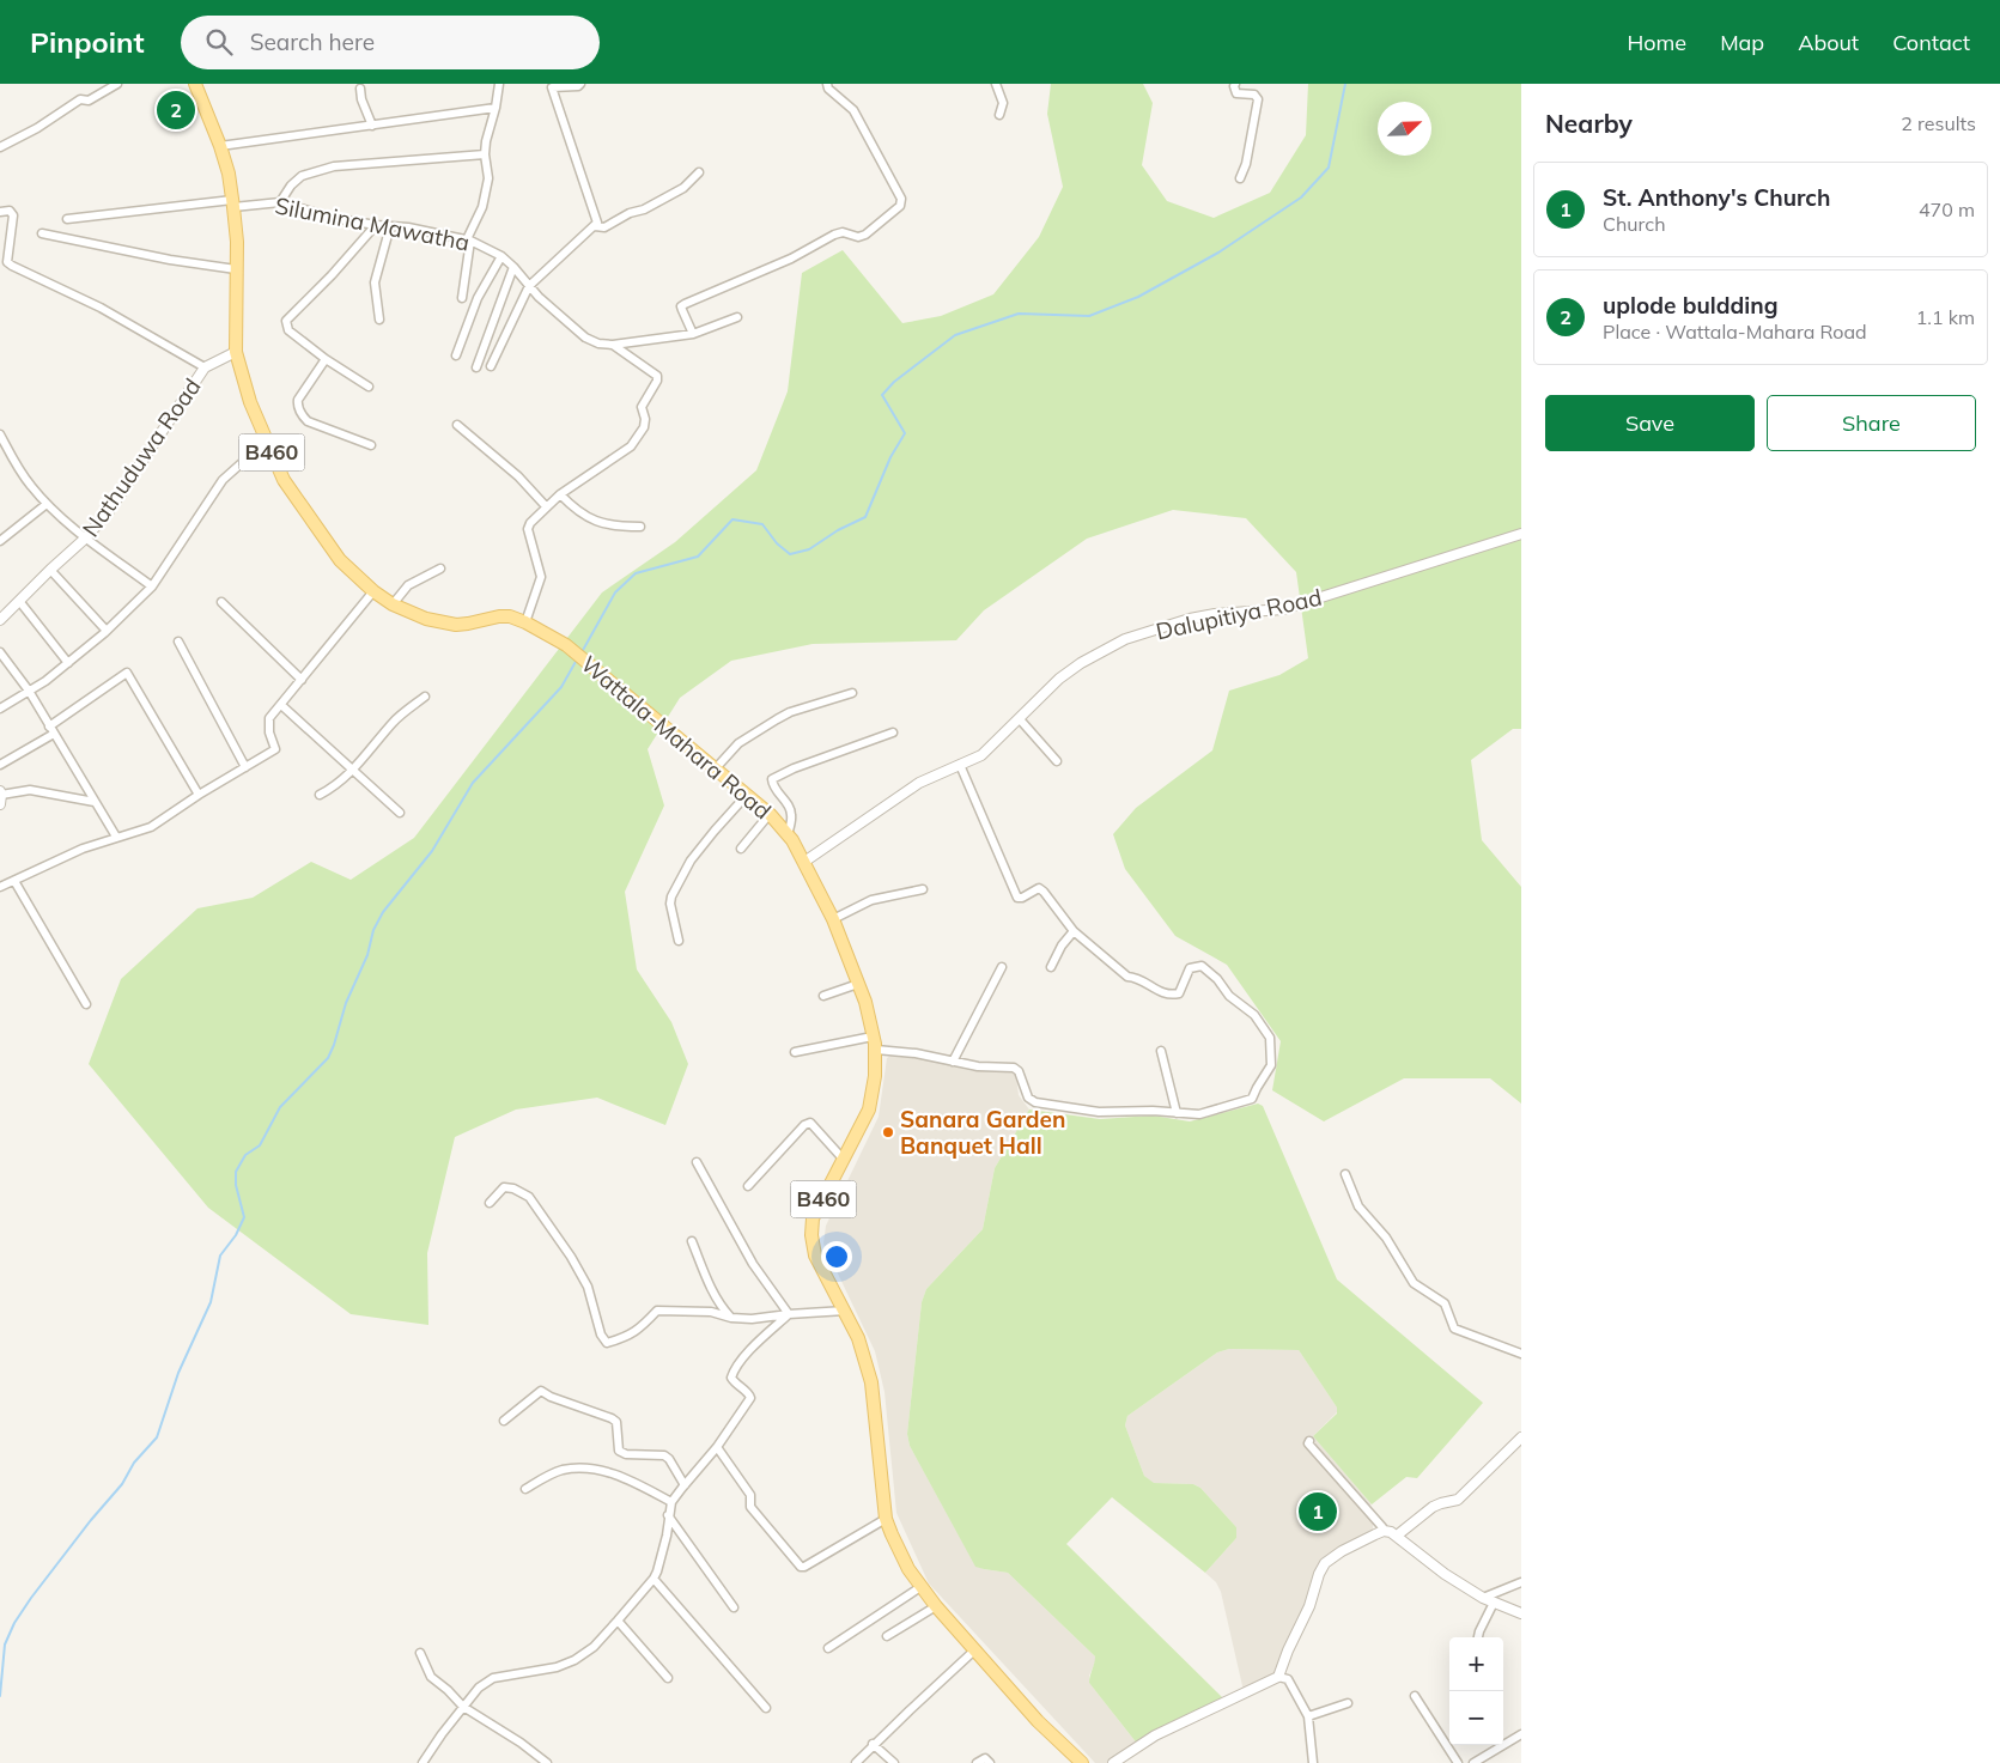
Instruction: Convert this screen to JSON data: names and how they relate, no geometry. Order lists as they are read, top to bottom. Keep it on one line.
{"streets":{"main road":["B460","Wattala-Mahara Road"],"street":["Silumina Mawatha","Nathuduwa Road","Dalupitiya Road"]},"crossings":[["Silumina Mawatha","Wattala-Mahara Road"],["Nathuduwa Road","Wattala-Mahara Road"],["Dalupitiya Road","Wattala-Mahara Road"]],"places":["Sanara Garden Banquet Hall"],"north":"top right","page":{"header":"Pinpoint","search":"Search here","nav":["Home","Map","About","Contact"],"heading":["Nearby","2 results"],"pins":["2","1"],"list":[{"mark":"1","name":"St. Anthony's Church","note":"Church","value":"470 m"},{"mark":"2","name":"uplode buldding","note":"Place · Wattala-Mahara Road","value":"1.1 km"}],"buttons":["Save","Share"],"map_buttons":["+","−"]}}
